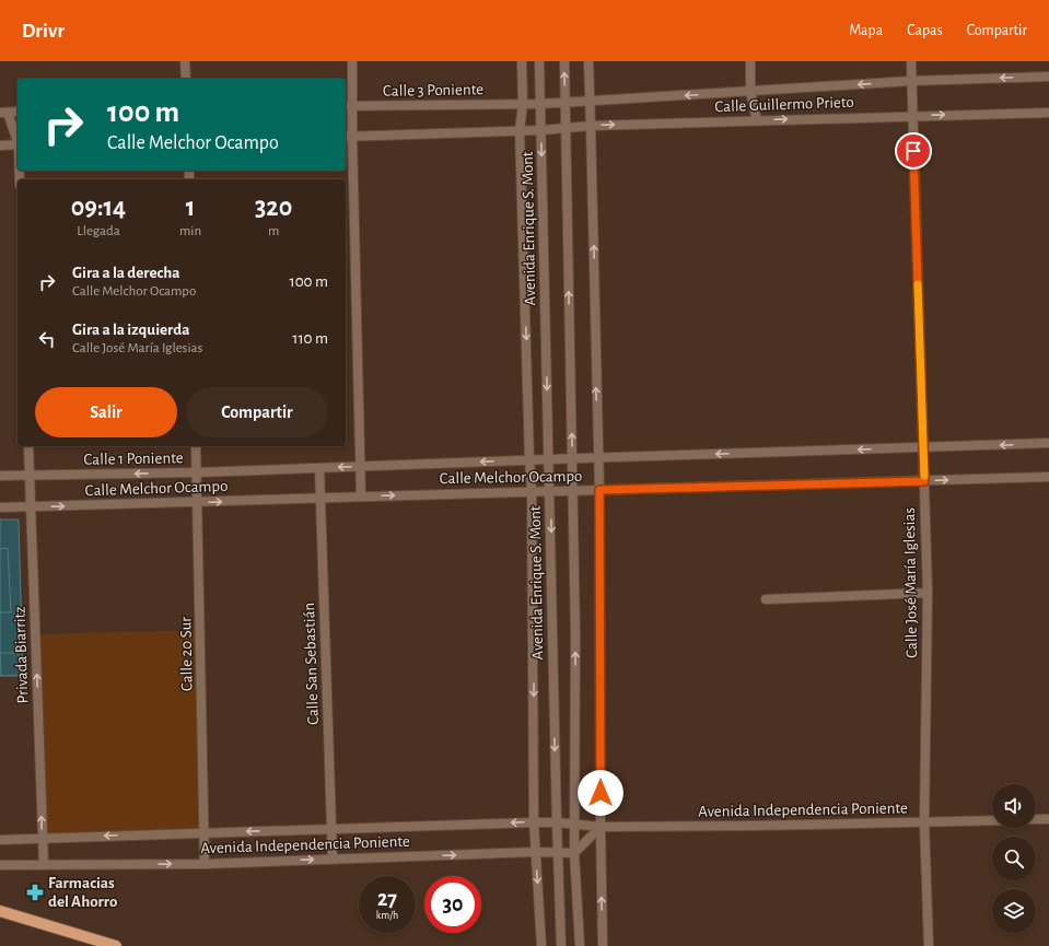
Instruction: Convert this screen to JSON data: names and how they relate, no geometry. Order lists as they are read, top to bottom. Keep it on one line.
{"streets":{"street":["Calle 3 Poniente","Calle Guillermo Prieto","Avenida Enrique S. Mont","Calle 1 Poniente","Calle Melchor Ocampo","Calle José María Iglesias","Calle 20 Sur","Privada Biarritz","Calle San Sebastián","Avenida Independencia Poniente"]},"crossings":[["Calle 3 Poniente","Calle Guillermo Prieto"],["Calle Guillermo Prieto","Avenida Enrique S. Mont"],["Calle Guillermo Prieto","Calle José María Iglesias"],["Avenida Enrique S. Mont","Calle Melchor Ocampo"],["Avenida Enrique S. Mont","Avenida Independencia Poniente"],["Calle 1 Poniente","Calle Melchor Ocampo"],["Calle 1 Poniente","Calle 20 Sur"],["Calle 1 Poniente","Privada Biarritz"],["Calle 1 Poniente","Calle San Sebastián"],["Calle Melchor Ocampo","Calle José María Iglesias"],["Calle Melchor Ocampo","Calle 20 Sur"],["Calle Melchor Ocampo","Privada Biarritz"],["Calle Melchor Ocampo","Calle San Sebastián"],["Calle José María Iglesias","Avenida Independencia Poniente"],["Calle 20 Sur","Avenida Independencia Poniente"],["Privada Biarritz","Avenida Independencia Poniente"],["Calle San Sebastián","Avenida Independencia Poniente"]],"one_way":["Calle 1 Poniente","Privada Biarritz"],"places":{"pharmacy":["Farmacias del Ahorro"]},"page":{"header":"Drivr","nav":["Mapa","Capas","Compartir"],"turn":["100 m","Calle Melchor Ocampo"],"eta":["09:14","Llegada","1","min","320","m"],"list":[{"name":"Gira a la derecha","note":"Calle Melchor Ocampo","value":"100 m"},{"name":"Gira a la izquierda","note":"Calle José María Iglesias","value":"110 m"}],"buttons":["Salir","Compartir"],"speed":"27 km/h","limit":"30"}}
